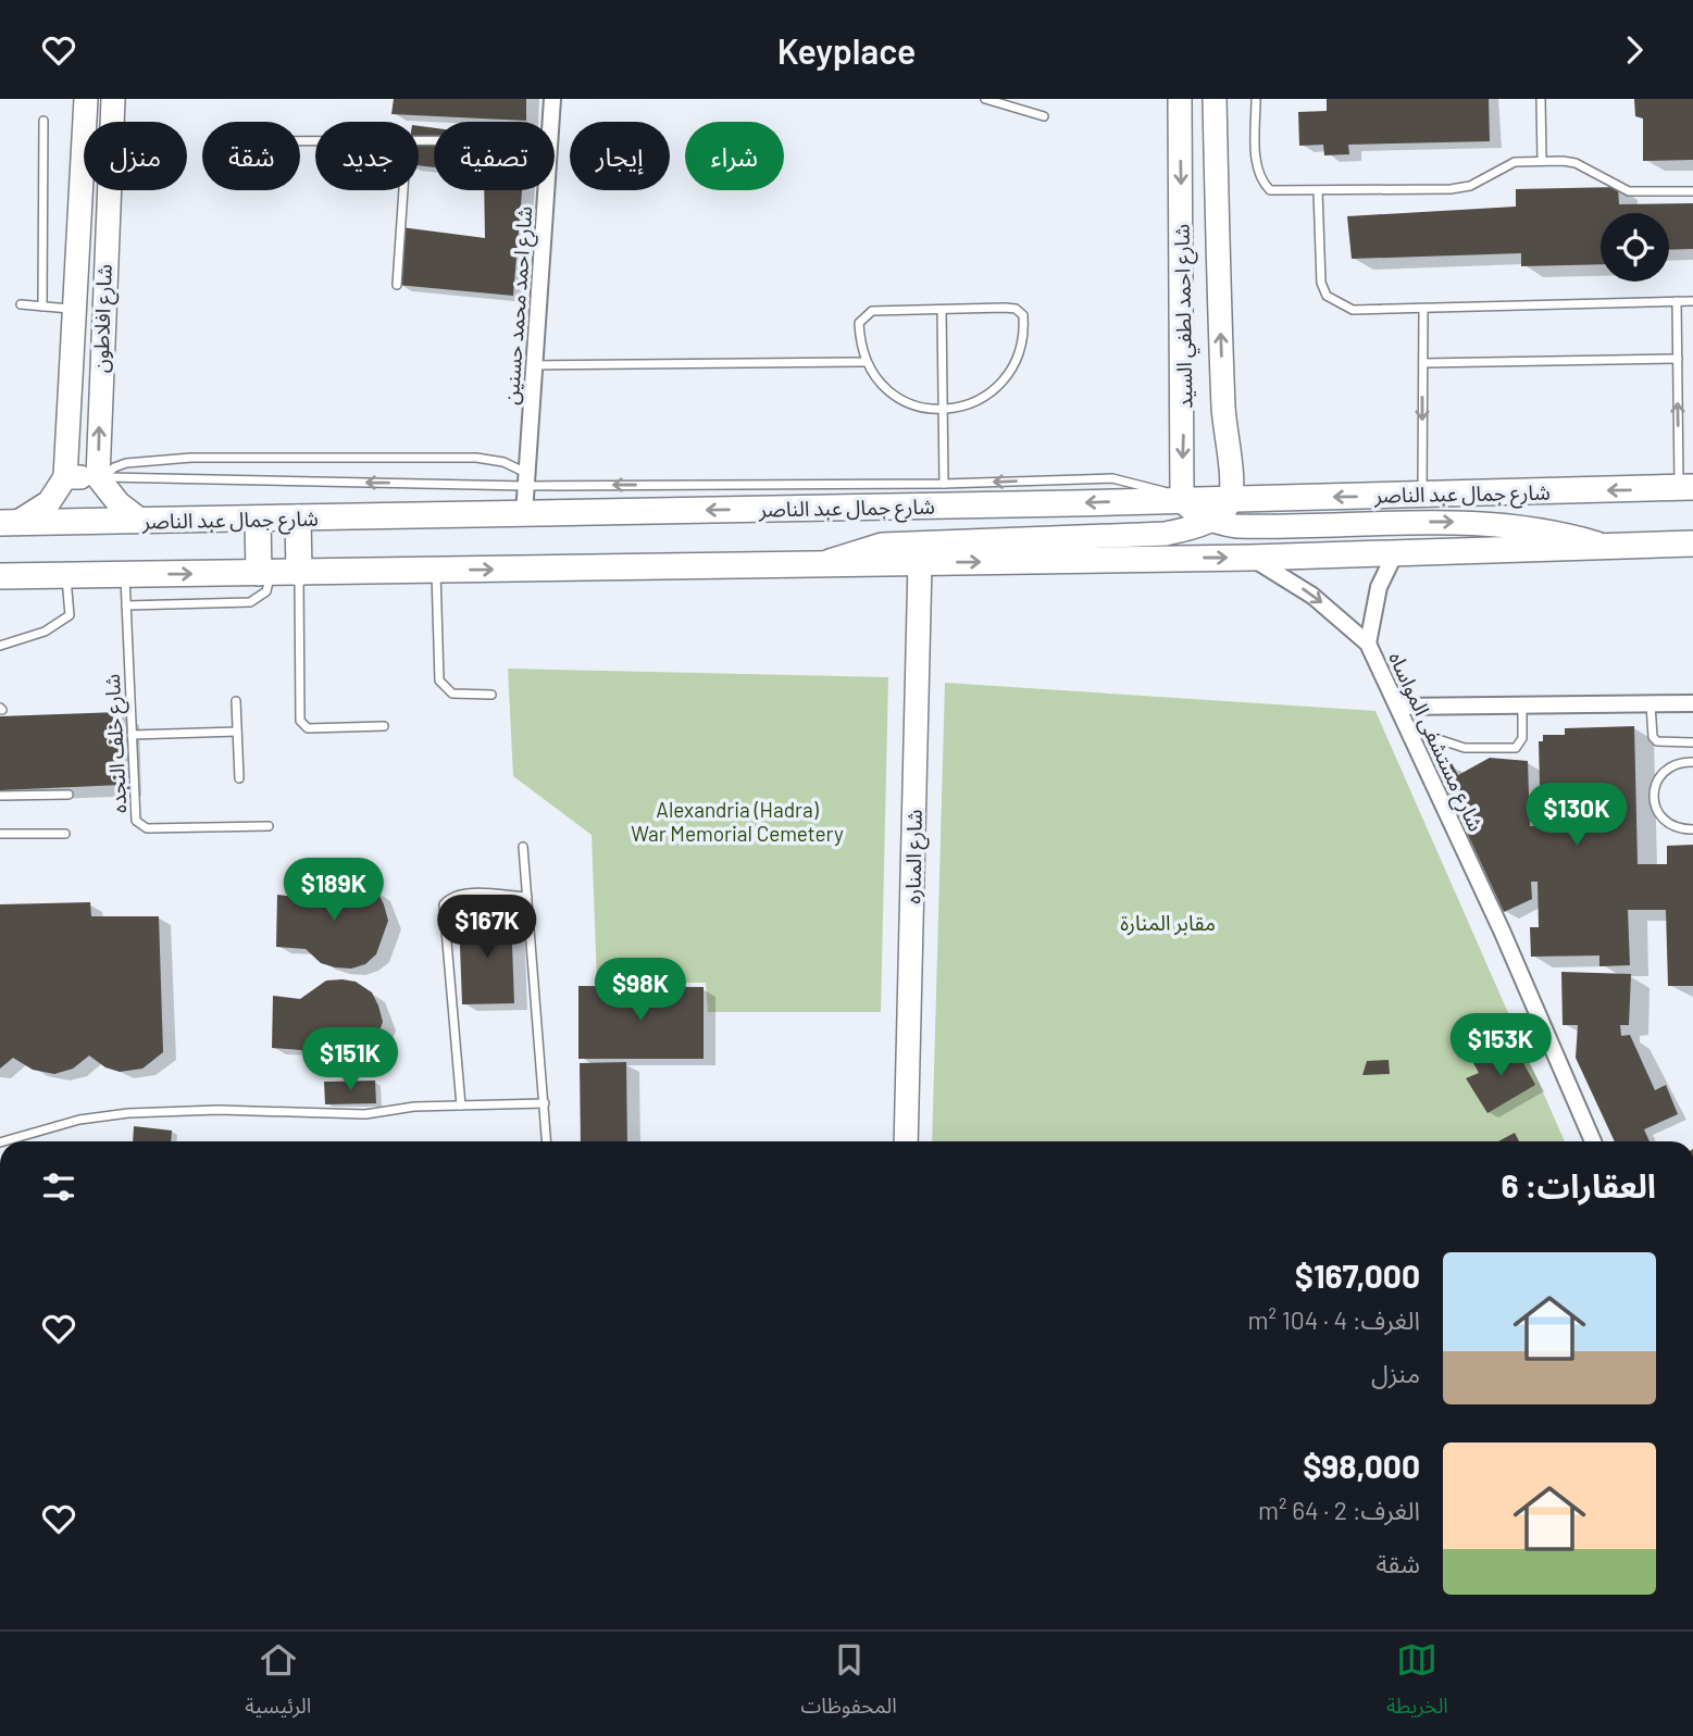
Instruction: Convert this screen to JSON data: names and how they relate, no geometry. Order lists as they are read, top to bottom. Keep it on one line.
{"streets":{"main road":["شارع احمد لطفي السيد","شارع افلاطون","شارع جمال عبد الناصر","شارع المناره"],"street":["شارع احمد محمد حسنين","شارع مستشفى المواساه"],"lane":["شارع خلف النجده"]},"crossings":[["شارع احمد محمد حسنين","شارع جمال عبد الناصر"],["شارع احمد لطفي السيد","شارع جمال عبد الناصر"]],"parks":["Alexandria (Hadra) War Memorial Cemetery","مقابر المنارة"],"page":{"header":"Keyplace","chip":["شراء","إيجار","تصفية","جديد","شقة","منزل"],"price":["$130K","$189K","$167K","$98K","$153K","$151K"],"heading":"العقارات: 6","list":[{"name":"$167,000","note":"الغرف: 4 · 104 m² · منزل"},{"name":"$98,000","note":"الغرف: 2 · 64 m² · شقة"}],"tabs":["الخريطة","المحفوظات","الرئيسية"]}}
